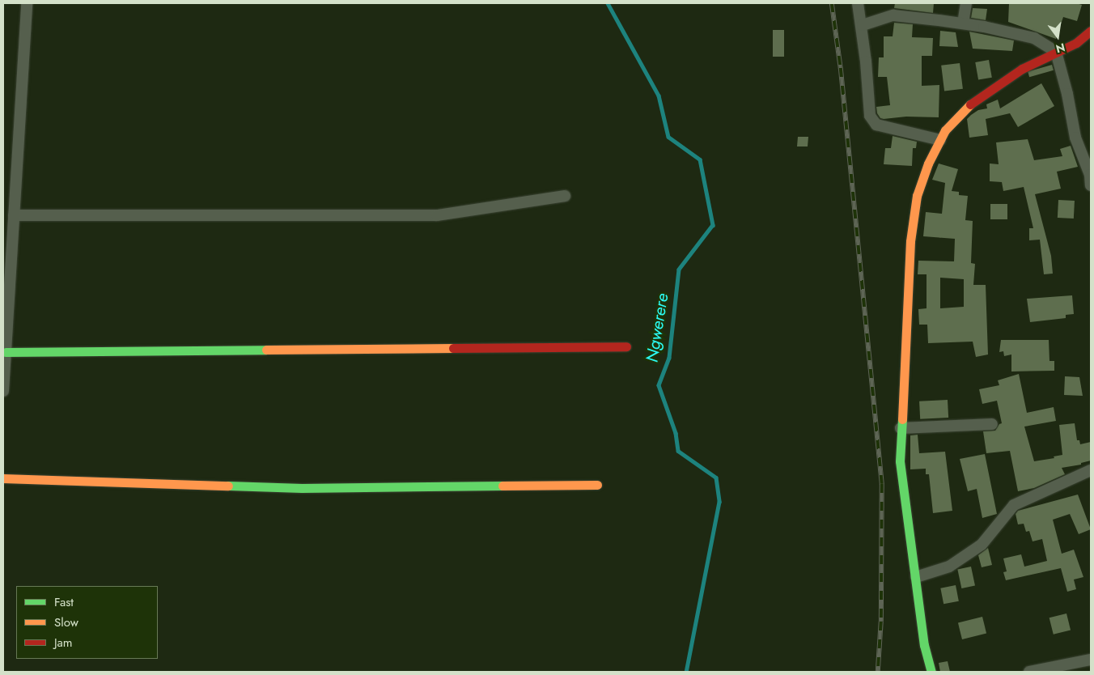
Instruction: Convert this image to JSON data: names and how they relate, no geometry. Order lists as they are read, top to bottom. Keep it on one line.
{"water":["Ngwerere"],"legend":["Fast","Slow","Jam"],"north":"bottom"}
